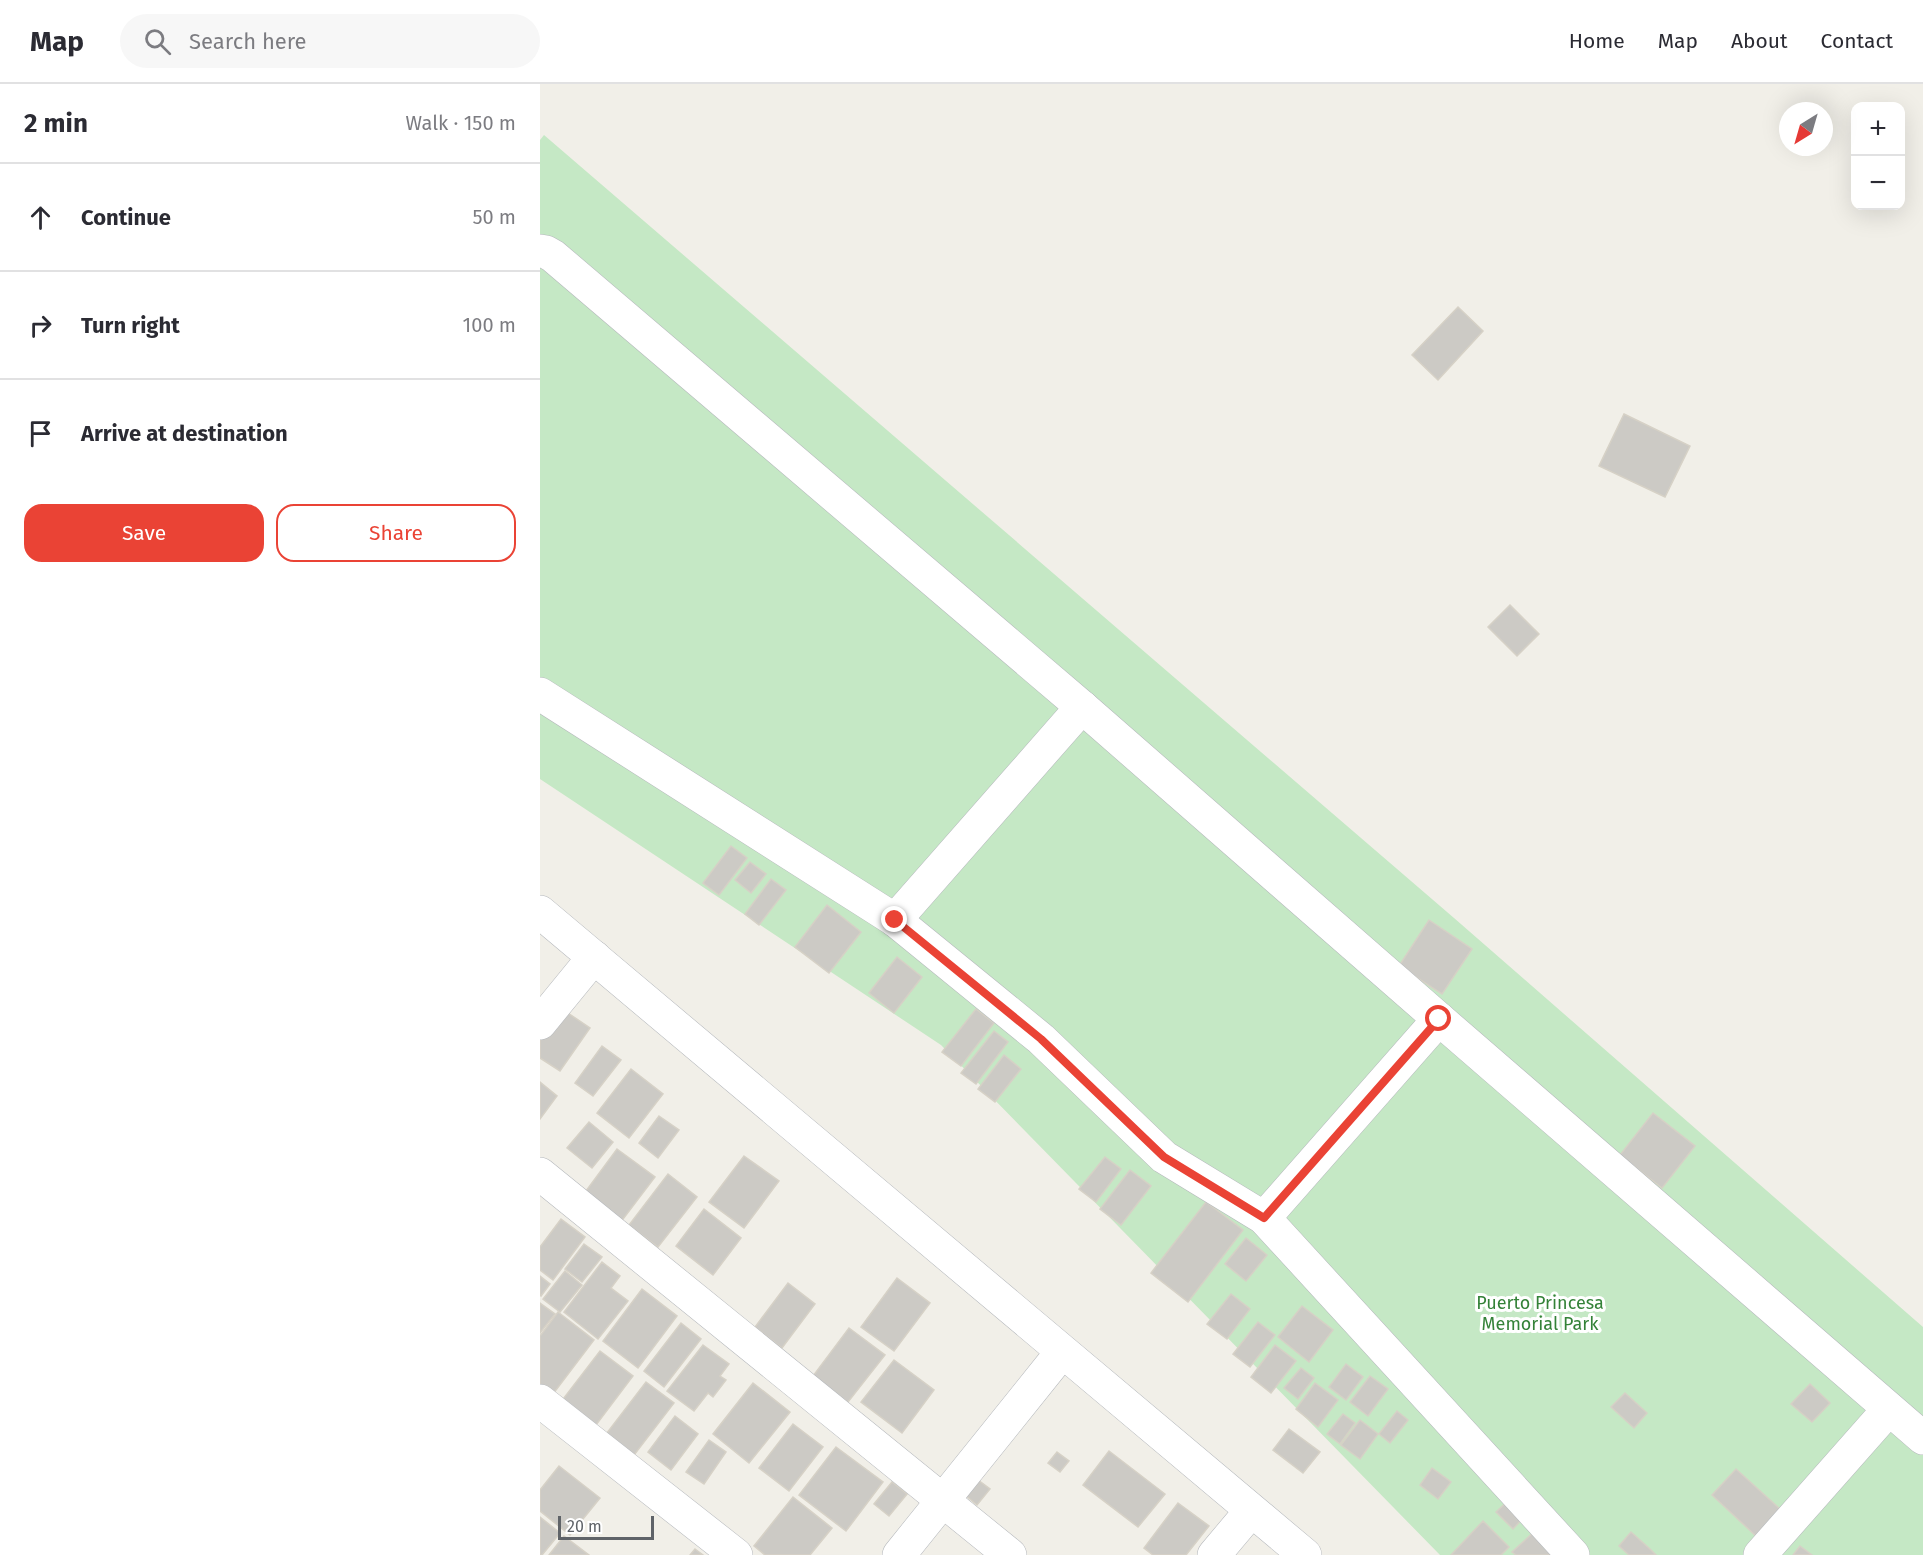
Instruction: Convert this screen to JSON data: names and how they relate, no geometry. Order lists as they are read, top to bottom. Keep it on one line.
{"parks":["Puerto Princesa Memorial Park"],"scale_bar":"20 m","north":"bottom left","page":{"header":"Map","search":"Search here","nav":["Home","Map","About","Contact"],"heading":["2 min","Walk · 150 m"],"map_buttons":["+","−"],"list":[["Continue","50 m"],["Turn right","100 m"],"Arrive at destination"],"buttons":["Save","Share"],"scale":"20 m"}}
